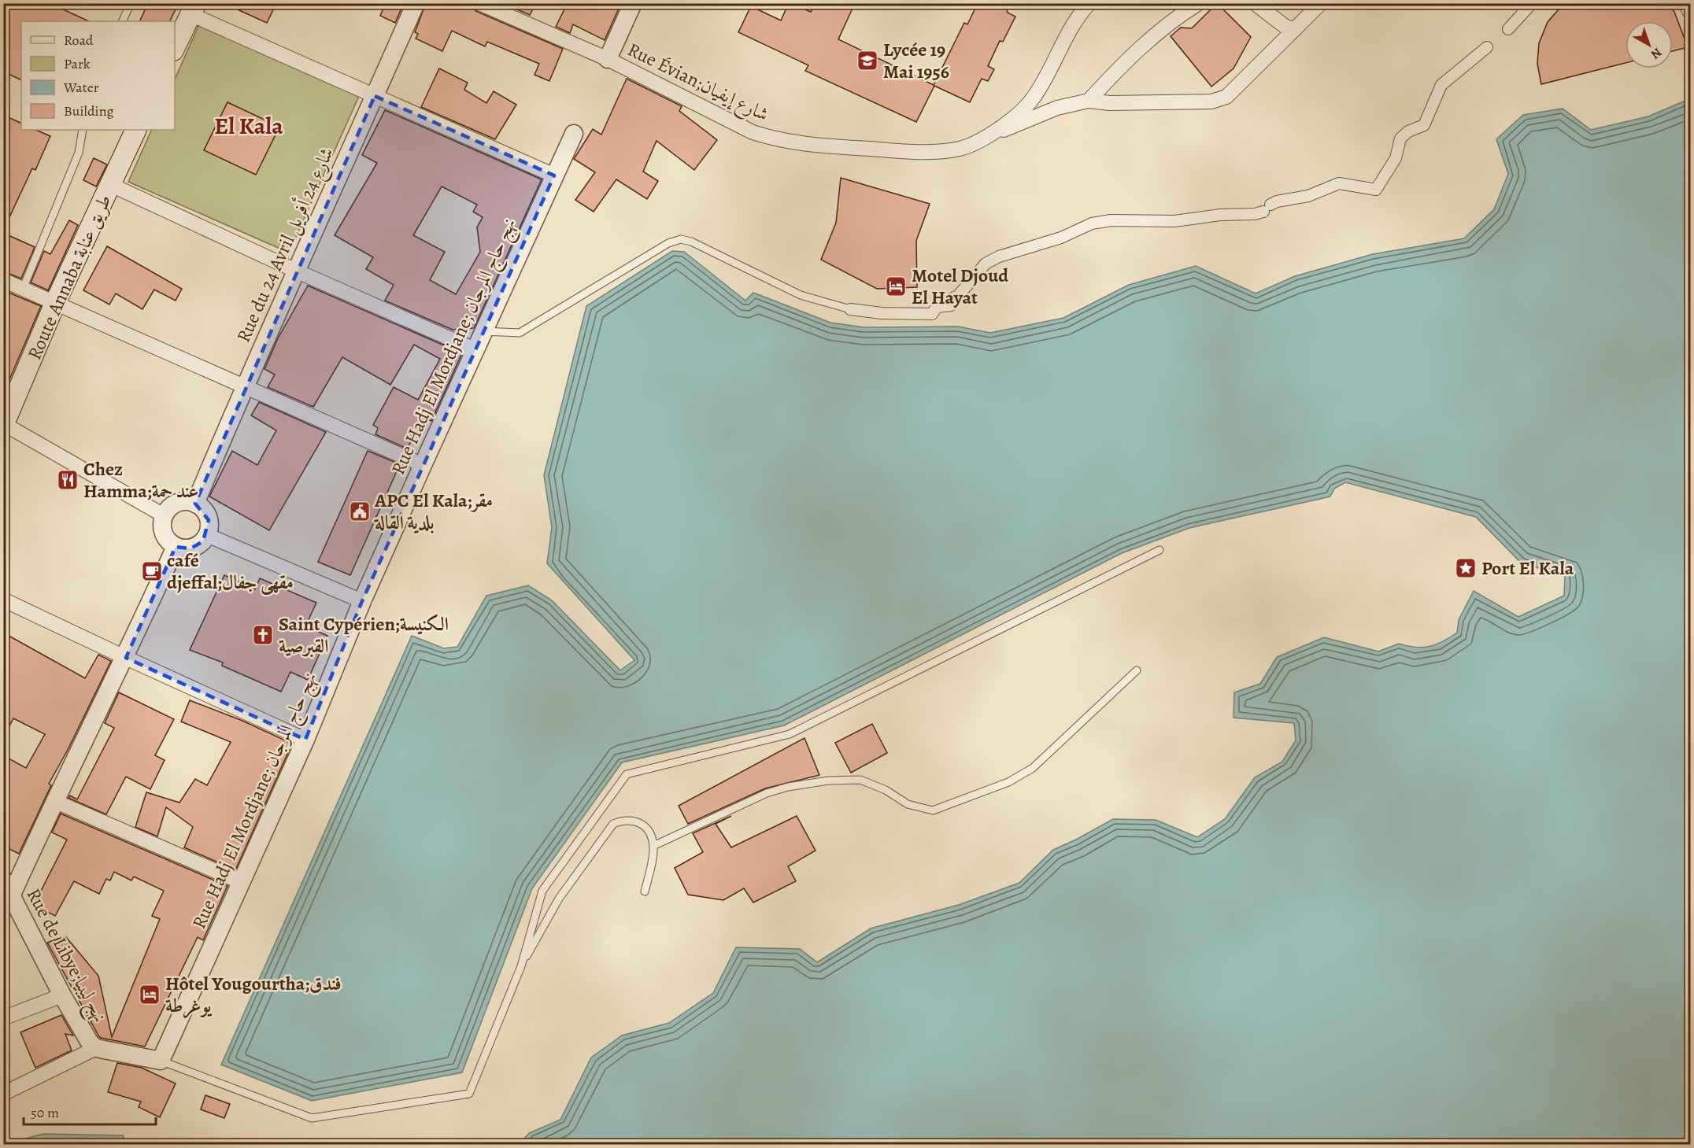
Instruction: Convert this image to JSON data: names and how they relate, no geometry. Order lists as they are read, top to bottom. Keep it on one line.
{"streets":{"main road":["Route Annaba طريق عنابة"],"street":["Rue Évian;شارع إيفيان","Rue du 24 Avril شارع 24 أفريل","Rue Hadj El Mordjane; نهج حاج المرجان","Rue de Libye;نهج ليبيا"]},"districts":["El Kala"],"places":{"school or university":["Lycée 19 Mai 1956"],"hotel":["Motel Djoud El Hayat","Hôtel Yougourtha;فندق يوغرطة"],"restaurant":["Chez Hamma;عند حمة"],"public building":["APC El Kala;مقر بلدية القالة"],"place":["Port El Kala"],"cafe":["café djeffal;مقهى جفال"],"church":["Saint Cypérien;الكنيسة القبرصية"]},"legend":["Road","Park","Water","Building"],"scale_bar":"50 m","north":"bottom right"}
